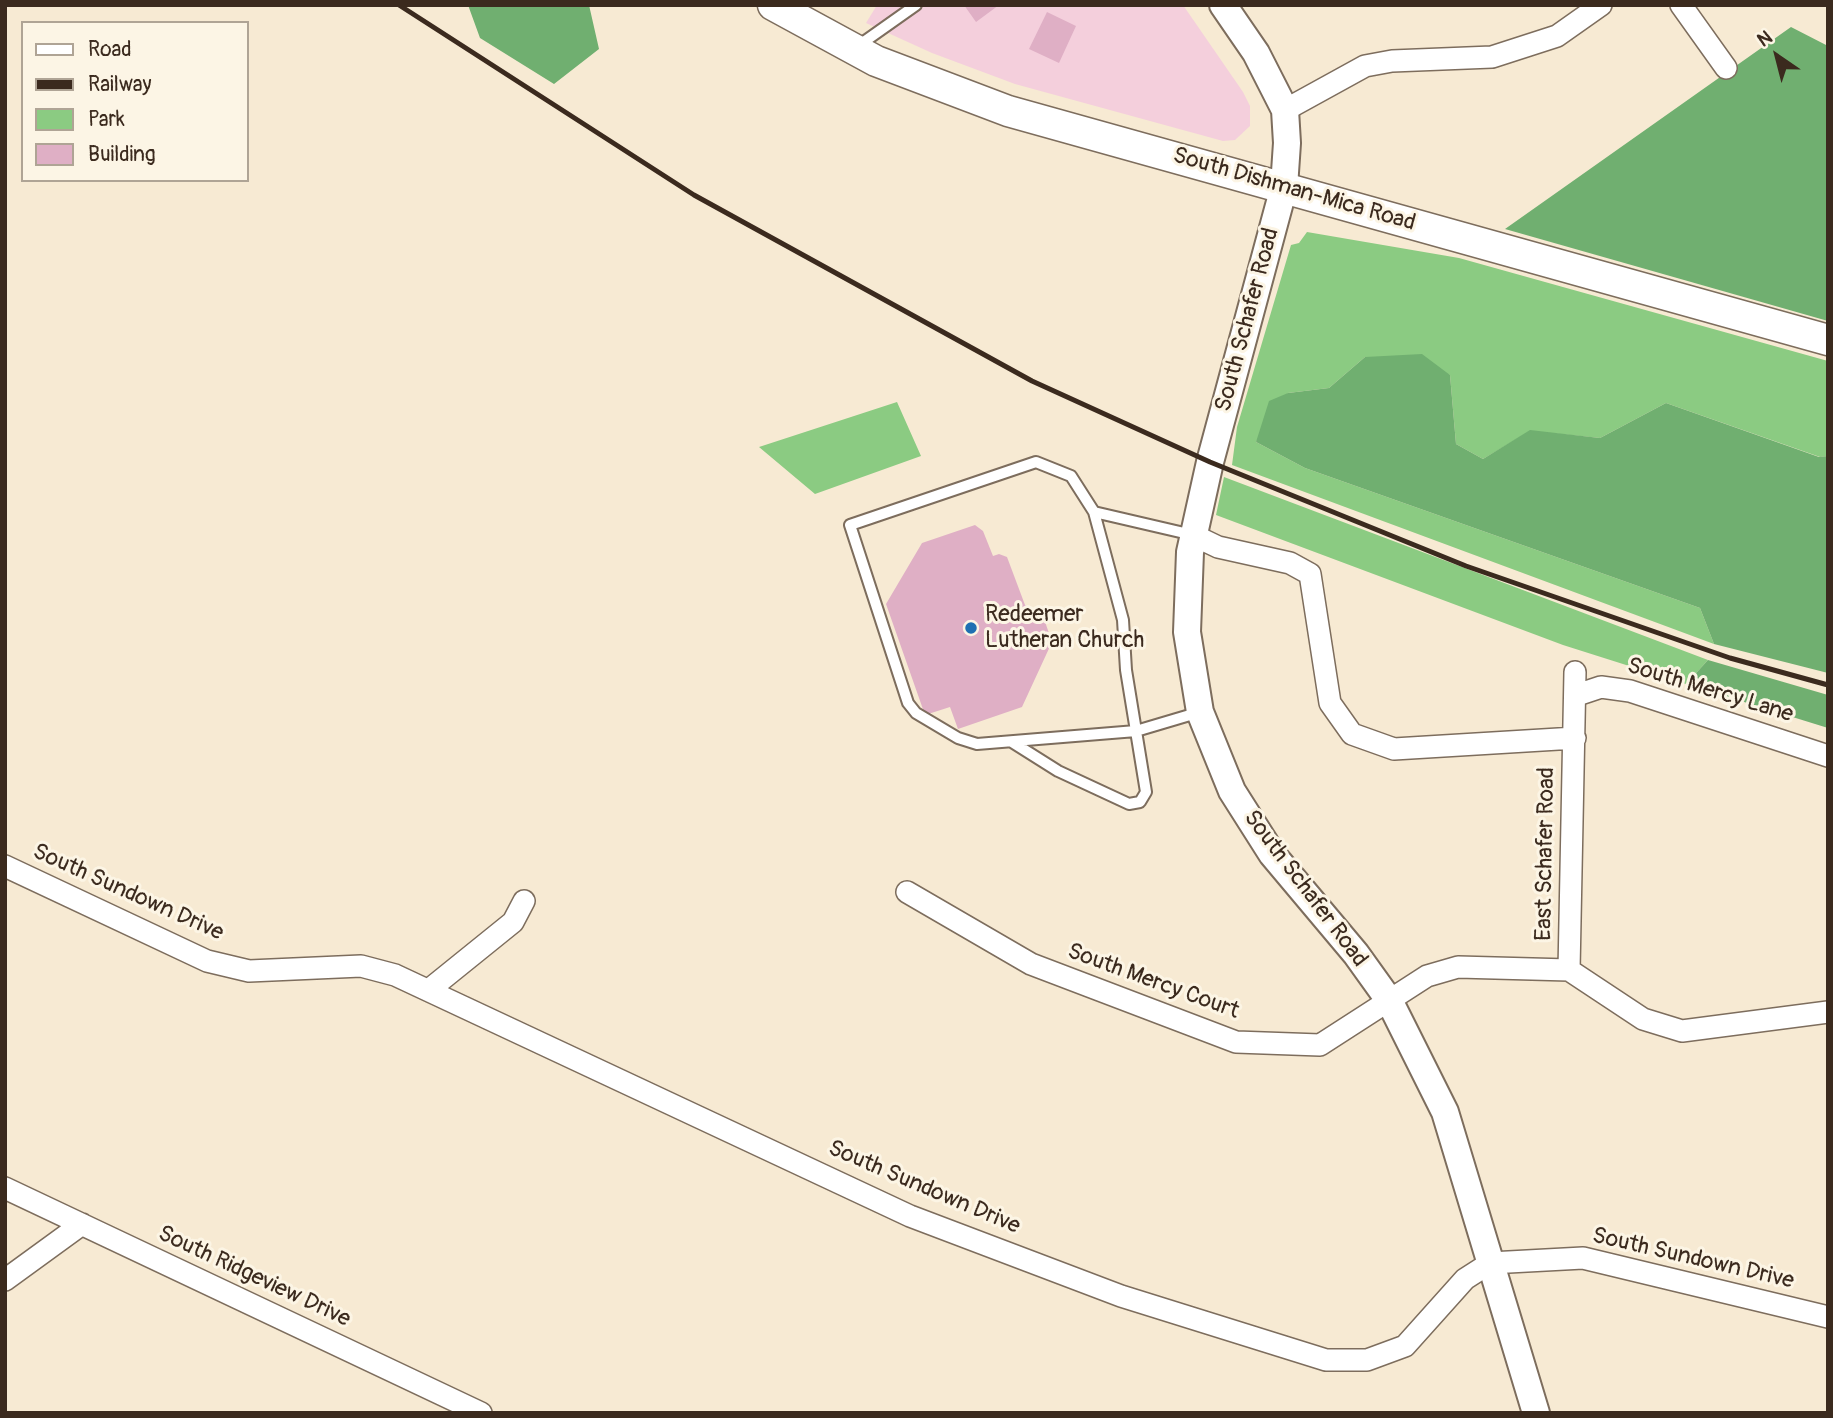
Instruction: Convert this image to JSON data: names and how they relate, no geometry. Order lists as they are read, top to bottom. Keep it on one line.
{"streets":{"main road":["South Dishman-Mica Road"],"street":["South Schafer Road","South Mercy Lane","East Schafer Road","South Sundown Drive","South Mercy Court","South Ridgeview Drive"]},"crossings":[["South Dishman-Mica Road","South Schafer Road"],["South Schafer Road","East Schafer Road"],["South Schafer Road","South Sundown Drive"],["South Schafer Road","South Mercy Court"],["South Mercy Lane","East Schafer Road"],["East Schafer Road","South Mercy Court"]],"places":["Redeemer Lutheran Church"],"legend":["Road","Railway","Park","Building"],"north":"top left"}
